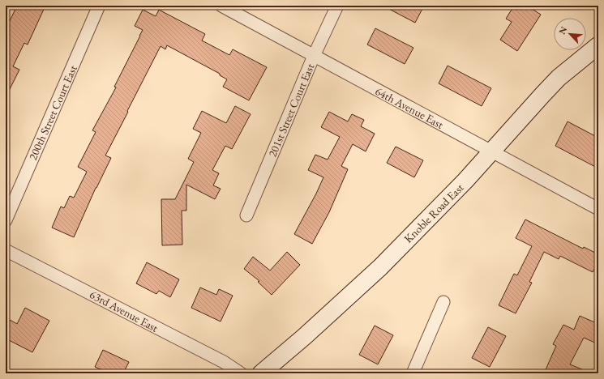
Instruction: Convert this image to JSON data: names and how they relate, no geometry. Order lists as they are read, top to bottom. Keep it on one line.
{"streets":{"street":["64th Avenue East","201st Street Court East","200th Street Court East","Knoble Road East","63rd Avenue East"]},"crossings":[["64th Avenue East","201st Street Court East"],["64th Avenue East","Knoble Road East"]],"north":"top left"}
